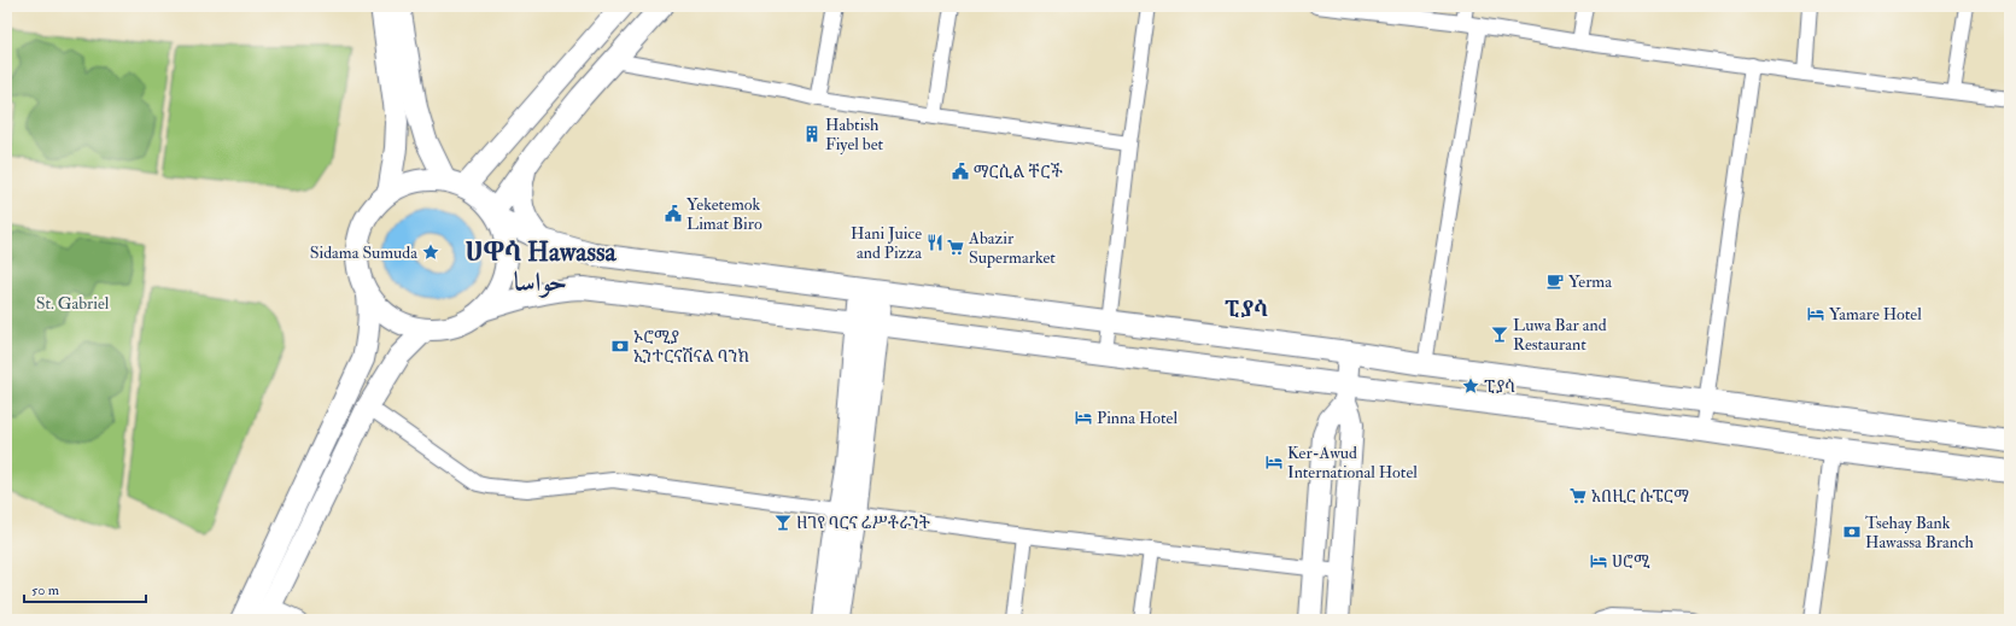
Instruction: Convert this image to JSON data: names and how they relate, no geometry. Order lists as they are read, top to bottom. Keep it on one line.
{"districts":["ሀዋሳ Hawassa حواسا","ፒያሳ"],"parks":["St. Gabriel"],"places":{"building":["Habtish Fiyel bet"],"public building":["ማርሲል ቸርች","Yeketemok Limat Biro"],"restaurant":["Hani Juice and Pizza"],"supermarket":["Abazir Supermarket","አበዚር ሱፔርማ"],"place":["Sidama Sumuda","ፒያሳ"],"cafe":["Yerma"],"hotel":["Yamare Hotel","Pinna Hotel","Ker-Awud International Hotel","ሀሮሚ"],"bar":["Luwa Bar and Restaurant","ዘገየ ባርና ሬሥቶራንት"],"bank":["ኦሮሚያ ኢንተርናሽናል ባንክ","Tsehay Bank Hawassa Branch"]},"scale_bar":"50 m"}
